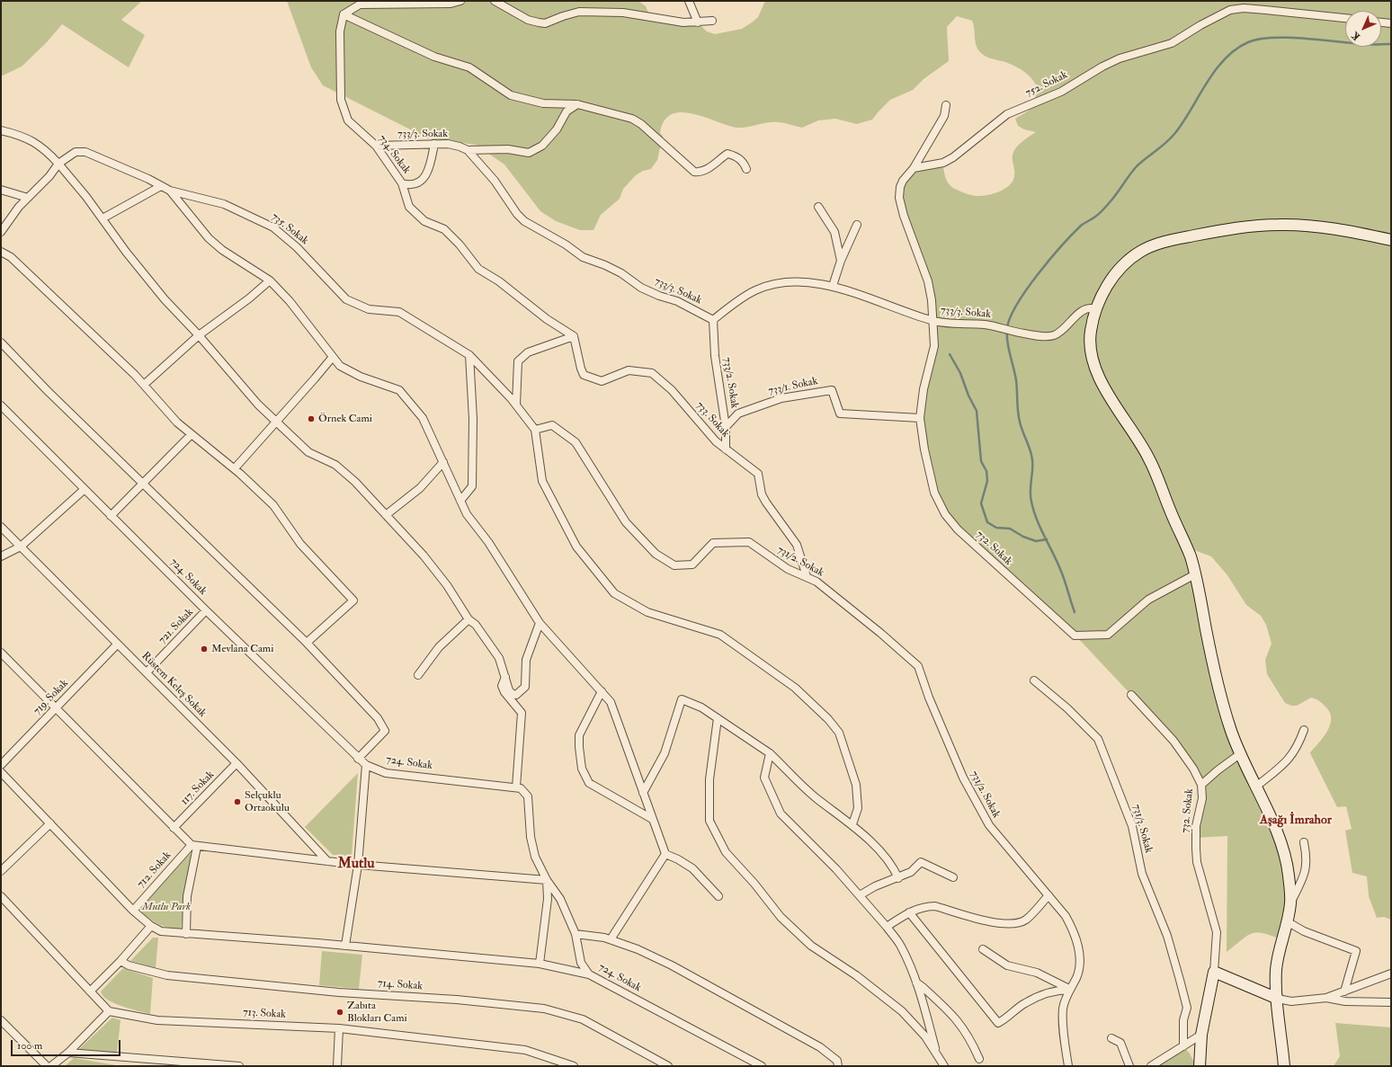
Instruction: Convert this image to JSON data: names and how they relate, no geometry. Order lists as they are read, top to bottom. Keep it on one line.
{"streets":{"street":["752. Sokak","733/3. Sokak","734. Sokak","735. Sokak","733/2. Sokak","733/1. Sokak","733. Sokak","732. Sokak","731/2. Sokak","724. Sokak","721. Sokak","Rüstem Keleş Sokak","719. Sokak","117. Sokak","731/3. Sokak","712. Sokak","714. Sokak","713. Sokak"]},"crossings":[["733/3. Sokak","734. Sokak"],["733/3. Sokak","733/2. Sokak"],["733/3. Sokak","732. Sokak"],["734. Sokak","733. Sokak"],["733/2. Sokak","733/1. Sokak"],["733/2. Sokak","733. Sokak"],["733/1. Sokak","732. Sokak"],["733. Sokak","731/2. Sokak"],["724. Sokak","721. Sokak"],["721. Sokak","Rüstem Keleş Sokak"],["Rüstem Keleş Sokak","719. Sokak"],["Rüstem Keleş Sokak","117. Sokak"]],"districts":["Aşağı İmrahor","Mutlu"],"parks":["Mutlu Park"],"places":["Örnek Cami","Mevlana Cami","Selçuklu Ortaokulu","Zabıta Blokları Cami"],"scale_bar":"100 m","north":"bottom left"}
